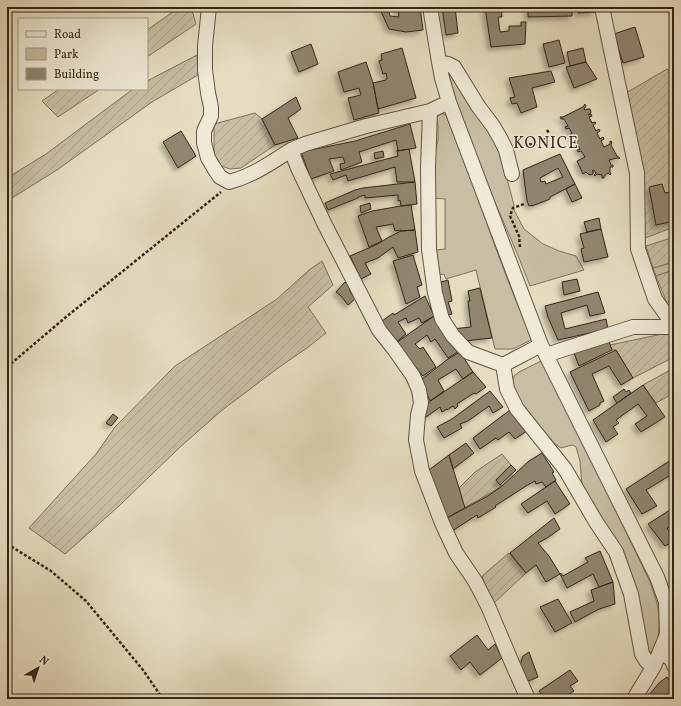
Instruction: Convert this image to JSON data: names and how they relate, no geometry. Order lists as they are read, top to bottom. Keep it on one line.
{"districts":["KONICE"],"legend":["Road","Park","Building"],"north":"top right"}
